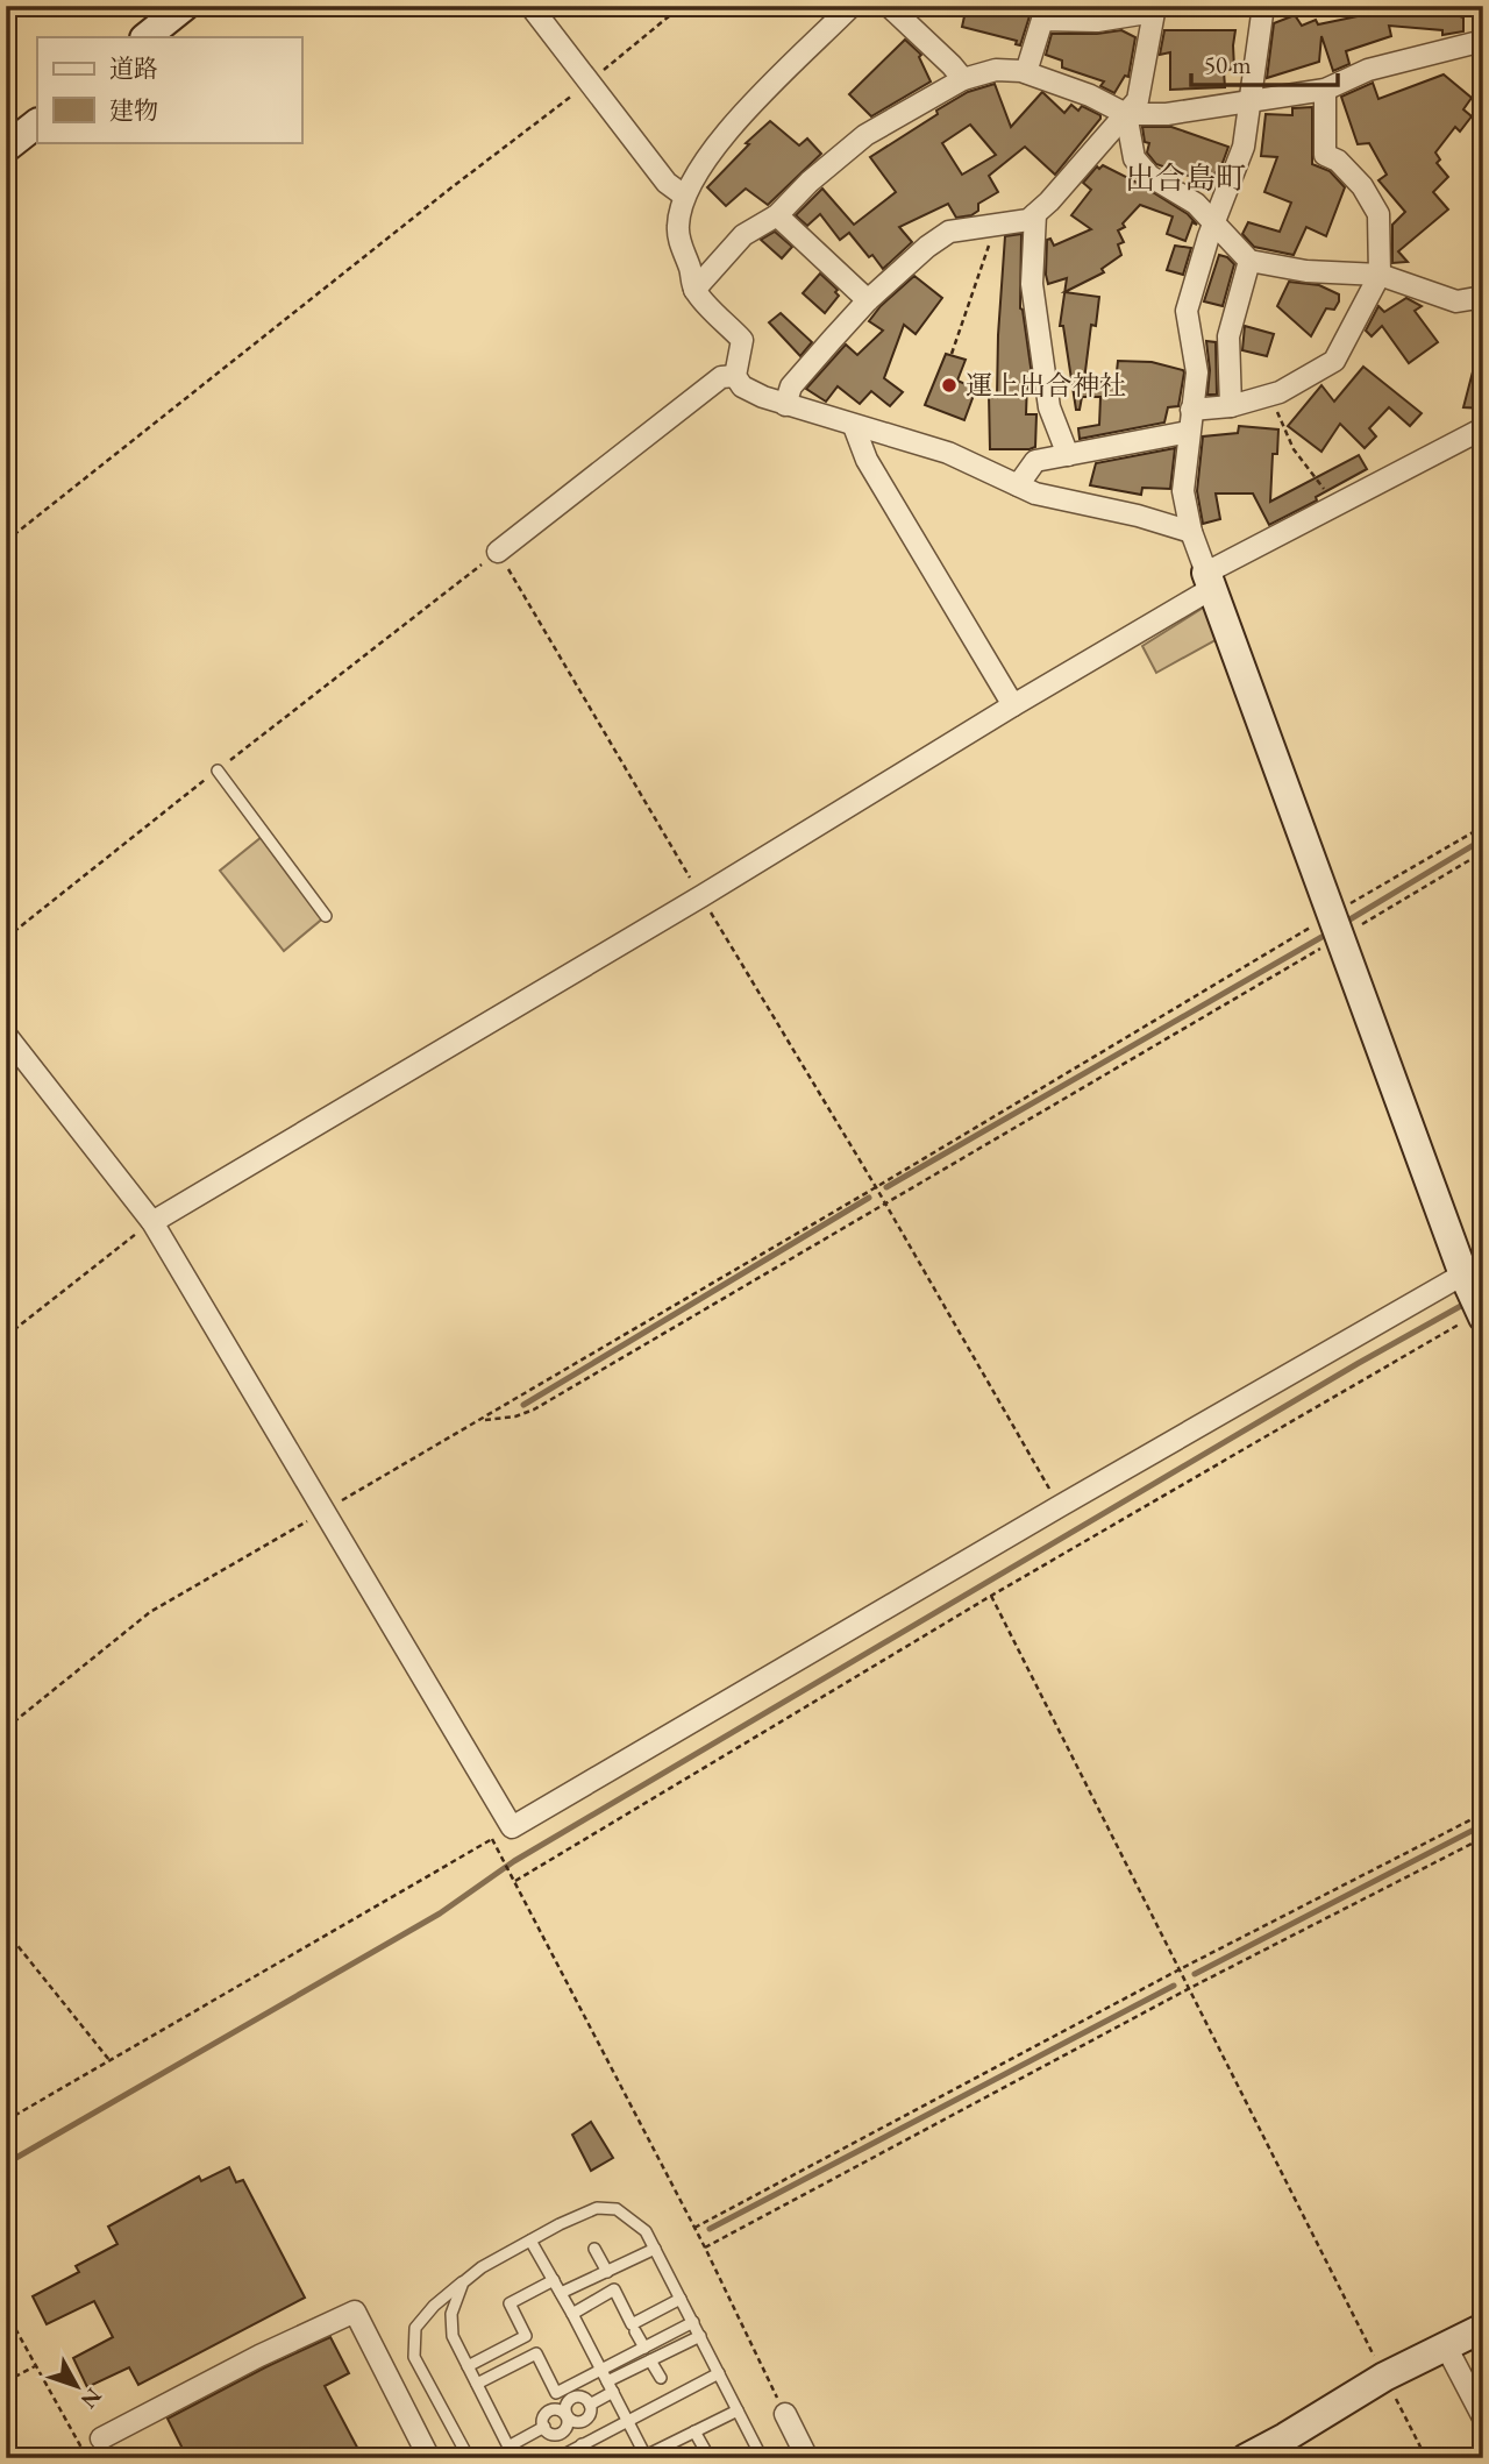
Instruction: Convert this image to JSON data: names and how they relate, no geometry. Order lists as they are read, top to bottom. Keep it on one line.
{"districts":["出合島町"],"places":["運上出合神社"],"legend":["道路","建物"],"scale_bar":"50 m","north":"bottom right"}
